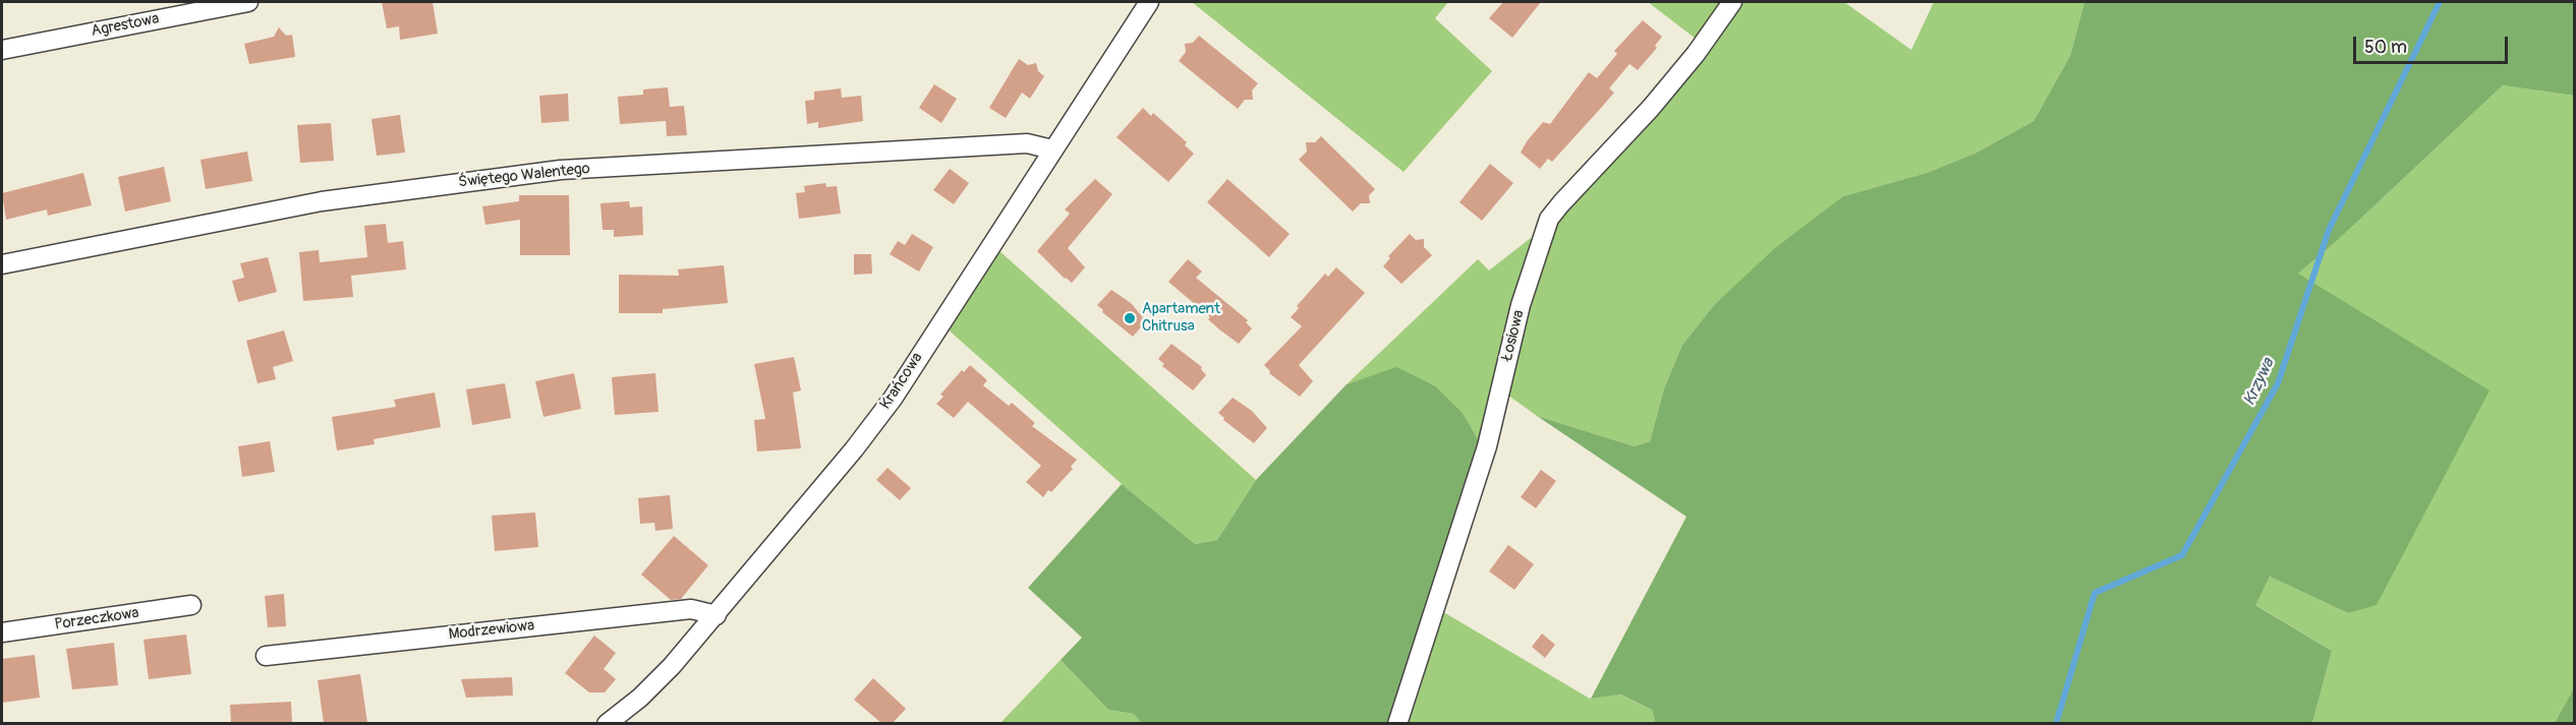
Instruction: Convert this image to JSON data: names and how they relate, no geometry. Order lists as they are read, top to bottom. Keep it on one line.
{"streets":{"street":["Agrestowa","Świętego Walentego","Łosiowa","Krańcowa","Porzeczkowa","Modrzewiowa"]},"crossings":[["Świętego Walentego","Krańcowa"],["Krańcowa","Modrzewiowa"]],"water":["Krzywa"],"places":["Apartament Chitrusa"],"scale_bar":"50 m"}
